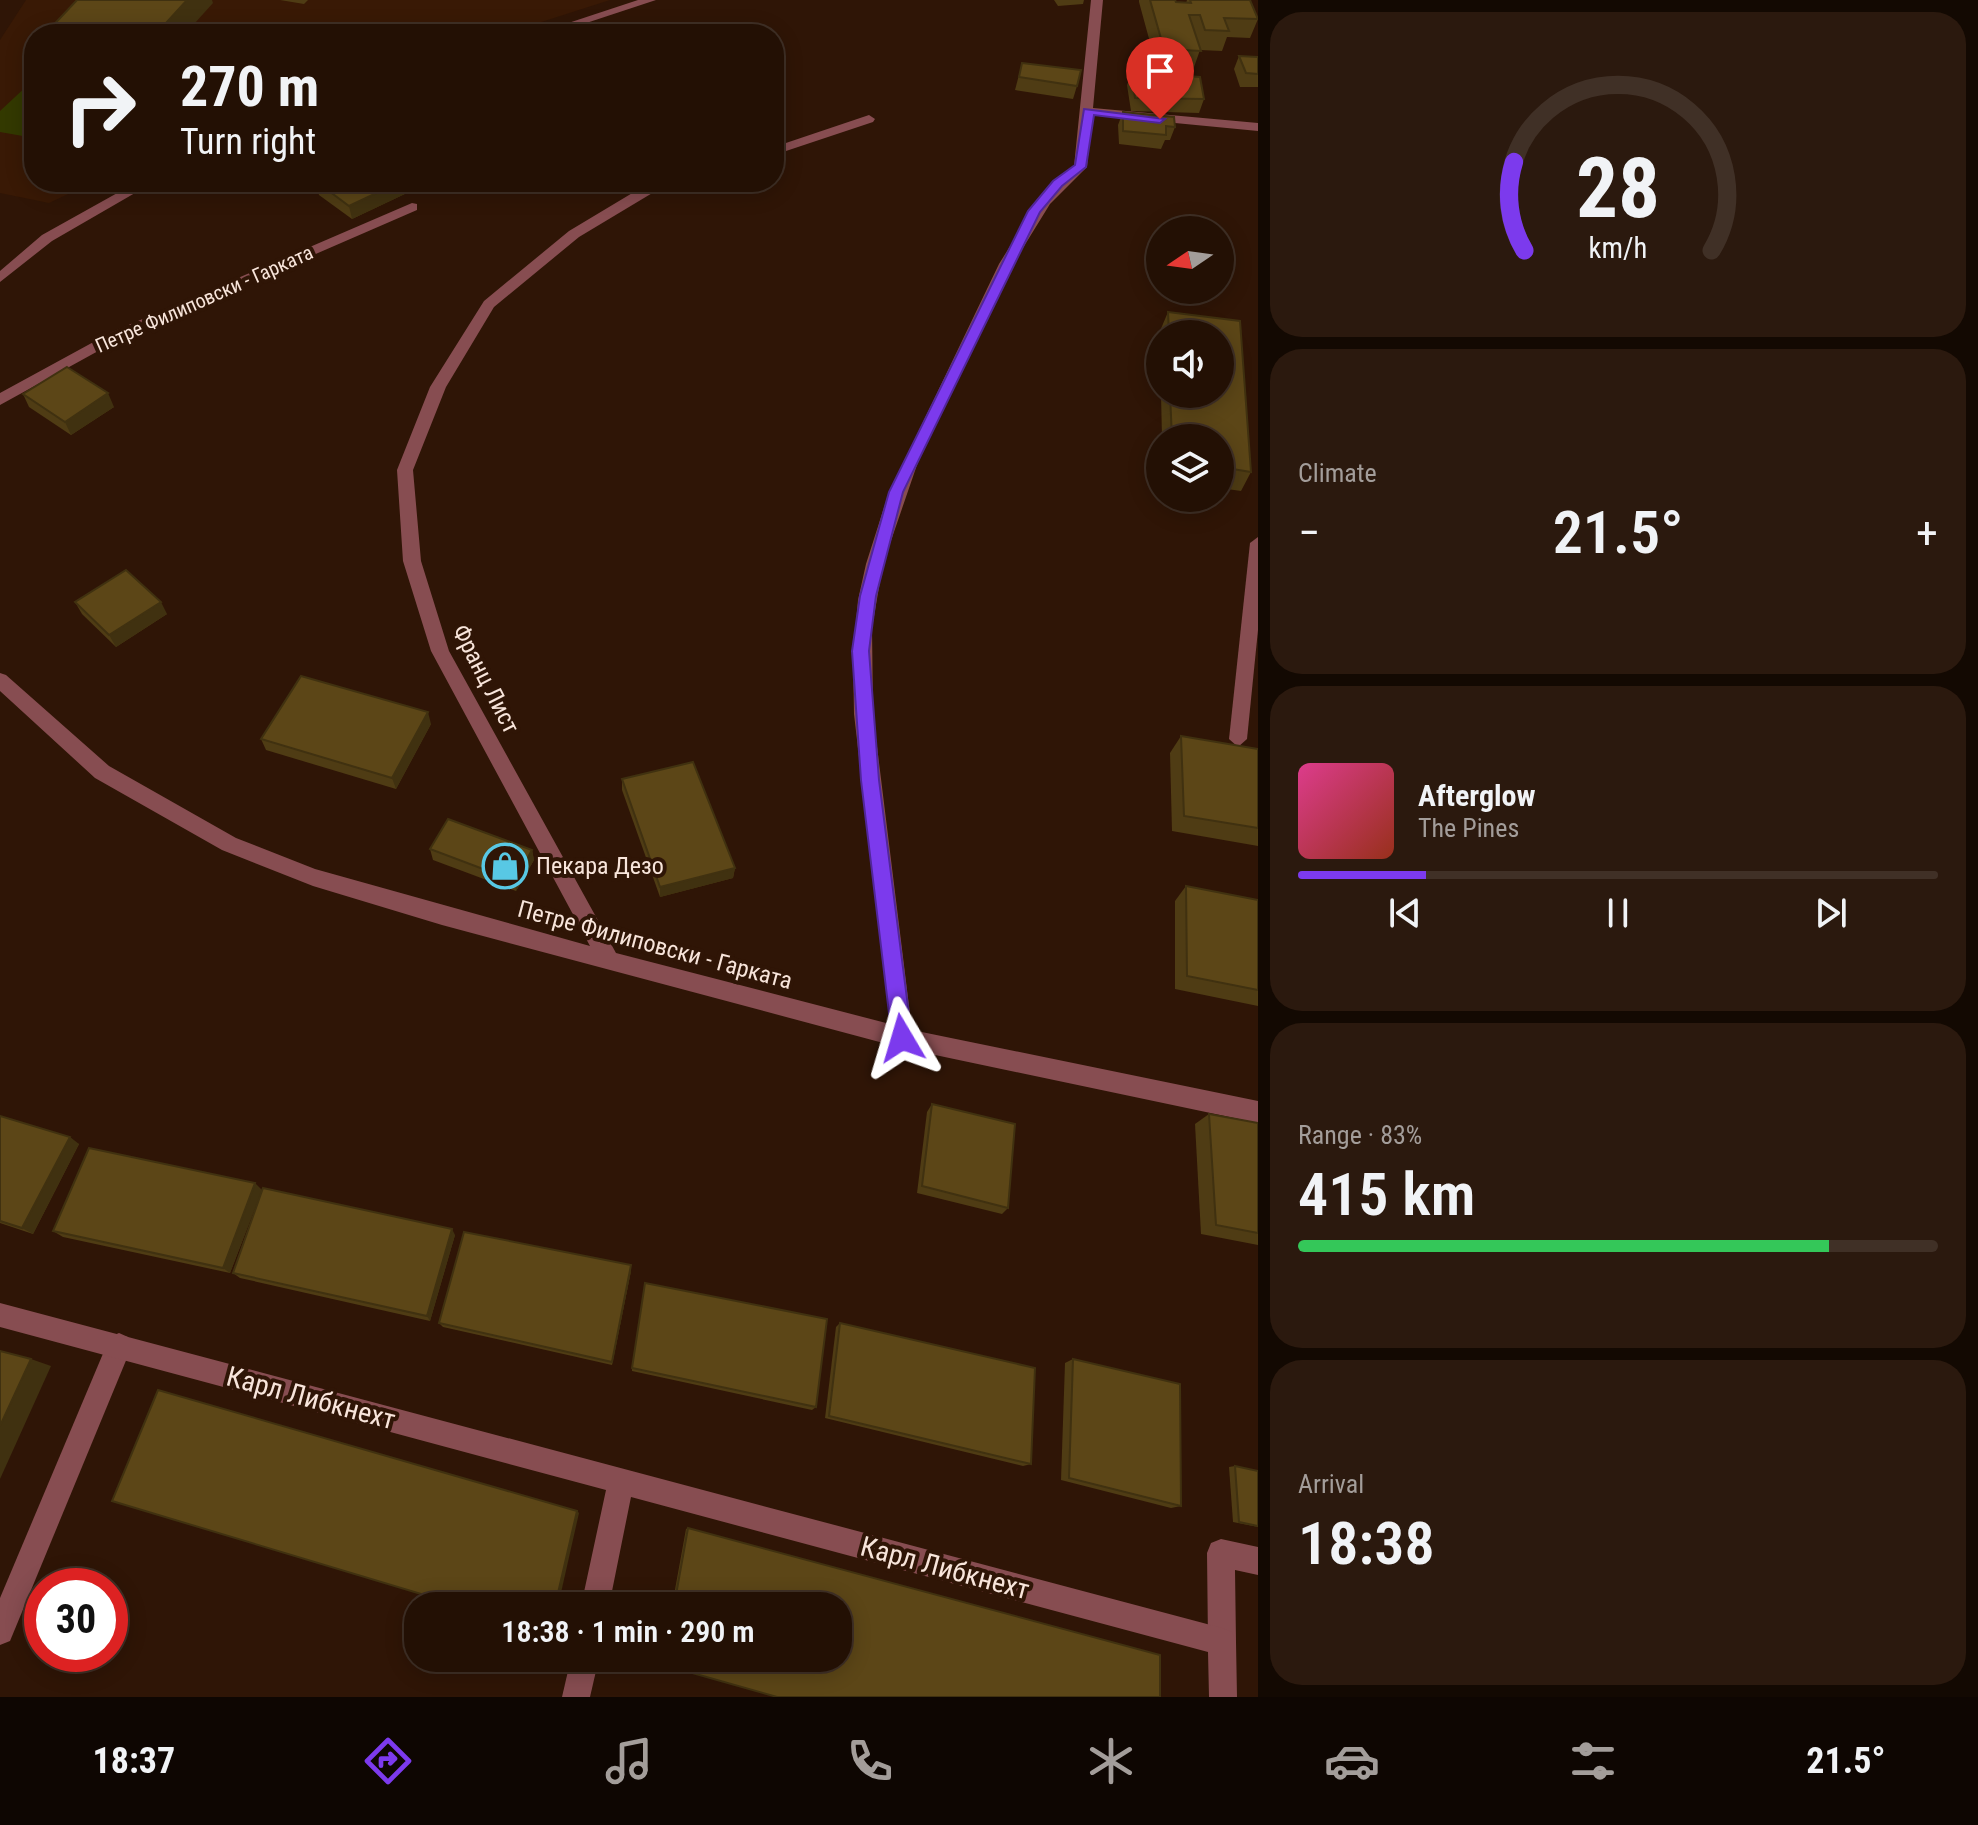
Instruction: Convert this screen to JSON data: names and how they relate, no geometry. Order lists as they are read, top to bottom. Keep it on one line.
{"streets":{"street":["Петре Филиповски - Гарката","Франц Лист","Карл Либкнехт"]},"crossings":[["Петре Филиповски - Гарката","Франц Лист"]],"places":{"shop":["Пекара Дезо"]},"north":"left","page":{"turn":["270 m","Turn right"],"tile":["Climate",["Range · 83%","415 km"],["Arrival","18:38"]],"heat":["−","21.5°","+"],"song":["Afterglow","The Pines"],"limit":"30","trip":"18:38 · 1 min · 290 m","tabs":["18:37","21.5°"],"gauge":["28","km/h"]}}
